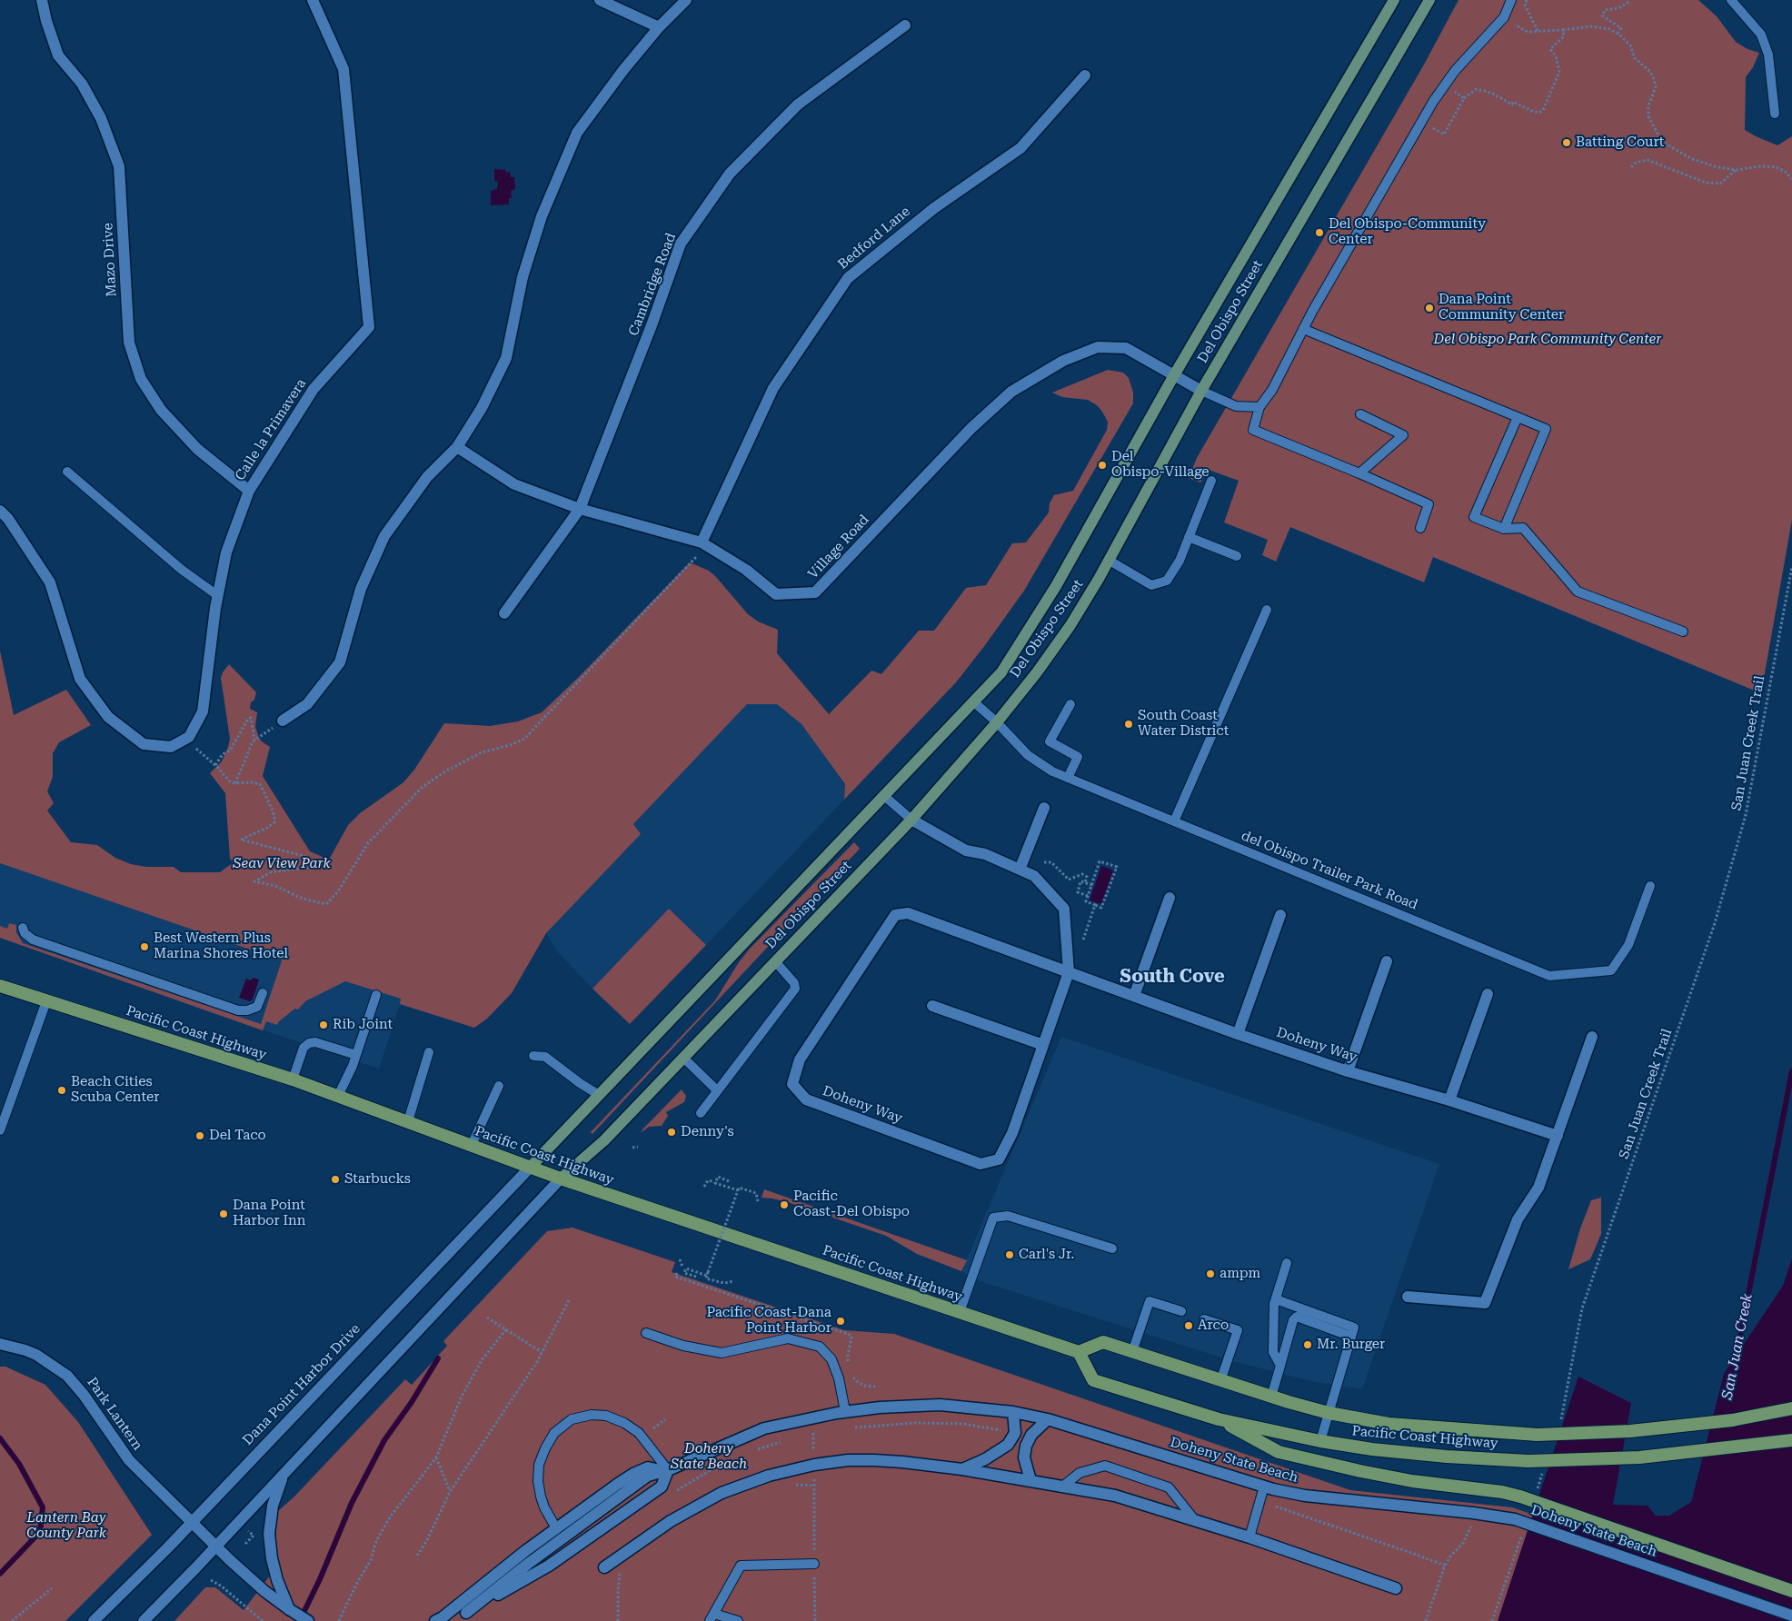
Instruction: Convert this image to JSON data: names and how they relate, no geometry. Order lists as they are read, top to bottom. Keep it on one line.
{"streets":{"highway":["Pacific Coast Highway"],"main road":["Del Obispo Street"],"street":["Bedford Lane","Mazo Drive","Cambridge Road","Calle la Primavera","Village Road","Doheny Way","Dana Point Harbor Drive","Park Lantern","Doheny State Beach"],"lane":["del Obispo Trailer Park Road"],"path":["San Juan Creek Trail"]},"crossings":[["Bedford Lane","Village Road"],["Mazo Drive","Calle la Primavera"],["Cambridge Road","Village Road"],["Del Obispo Street","Village Road"],["Del Obispo Street","del Obispo Trailer Park Road"],["Del Obispo Street","Pacific Coast Highway"],["Del Obispo Street","Doheny Way"],["Del Obispo Street","Dana Point Harbor Drive"],["Pacific Coast Highway","Dana Point Harbor Drive"],["Dana Point Harbor Drive","Park Lantern"]],"districts":["South Cove"],"water":["San Juan Creek"],"parks":["Del Obispo Park Community Center","Seav View Park","Doheny State Beach","Lantern Bay County Park"],"places":["Batting Court","Del Obispo-Community Center","Dana Point Community Center","Del Obispo-Village","South Coast Water District","Best Western Plus Marina Shores Hotel","Rib Joint","Beach Cities Scuba Center","Denny's","Del Taco","Starbucks","Pacific Coast-Del Obispo","Dana Point Harbor Inn","Carl's Jr.","ampm","Pacific Coast-Dana Point Harbor","Arco","Mr. Burger"]}
